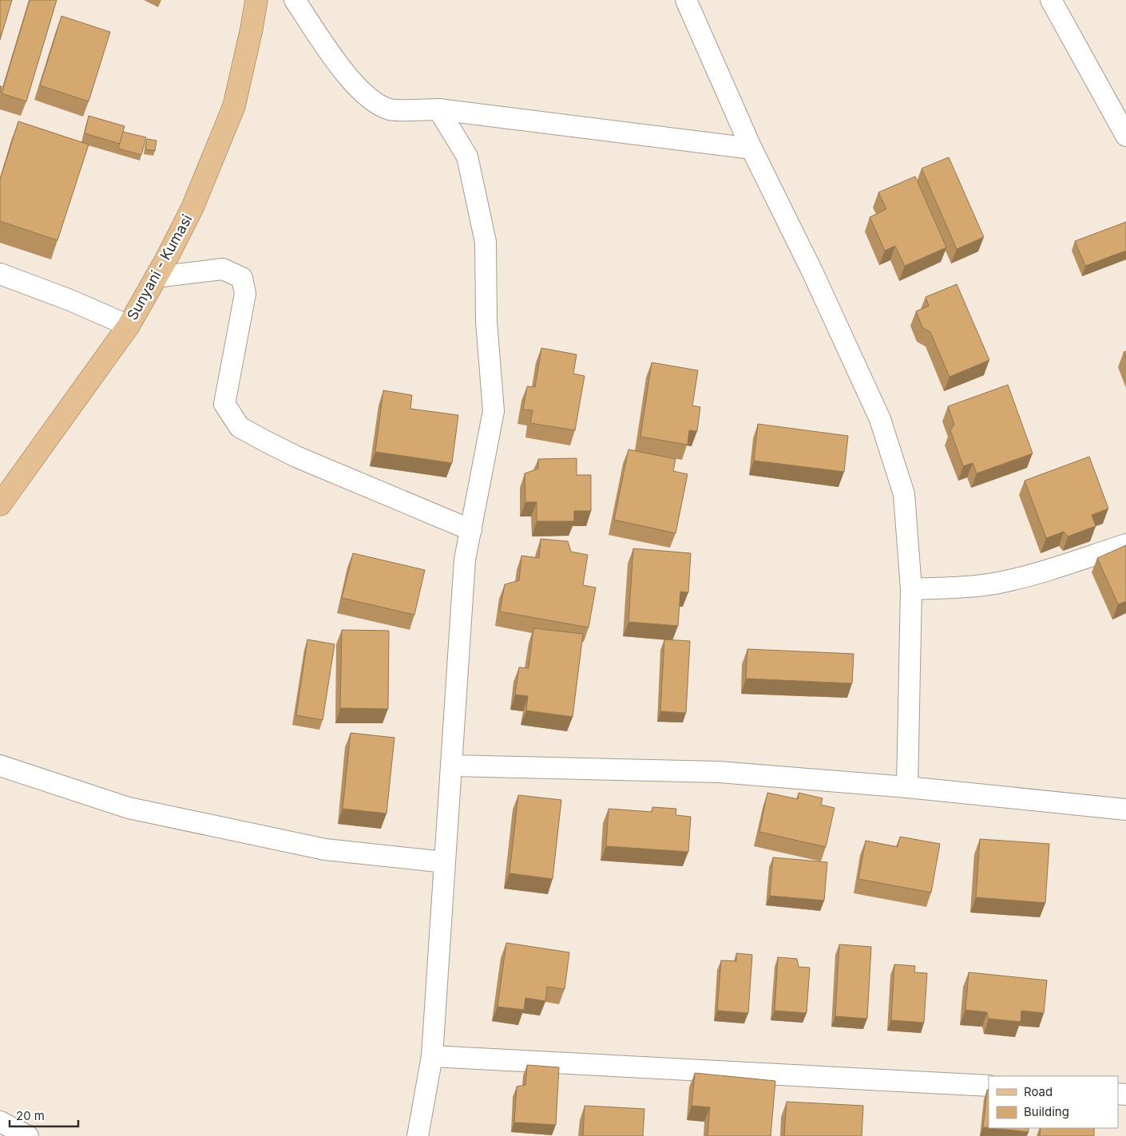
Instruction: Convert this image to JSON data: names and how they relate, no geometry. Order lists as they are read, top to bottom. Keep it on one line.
{"streets":{"main road":["Sunyani - Kumasi"]},"legend":["Road","Building"],"scale_bar":"20 m"}
